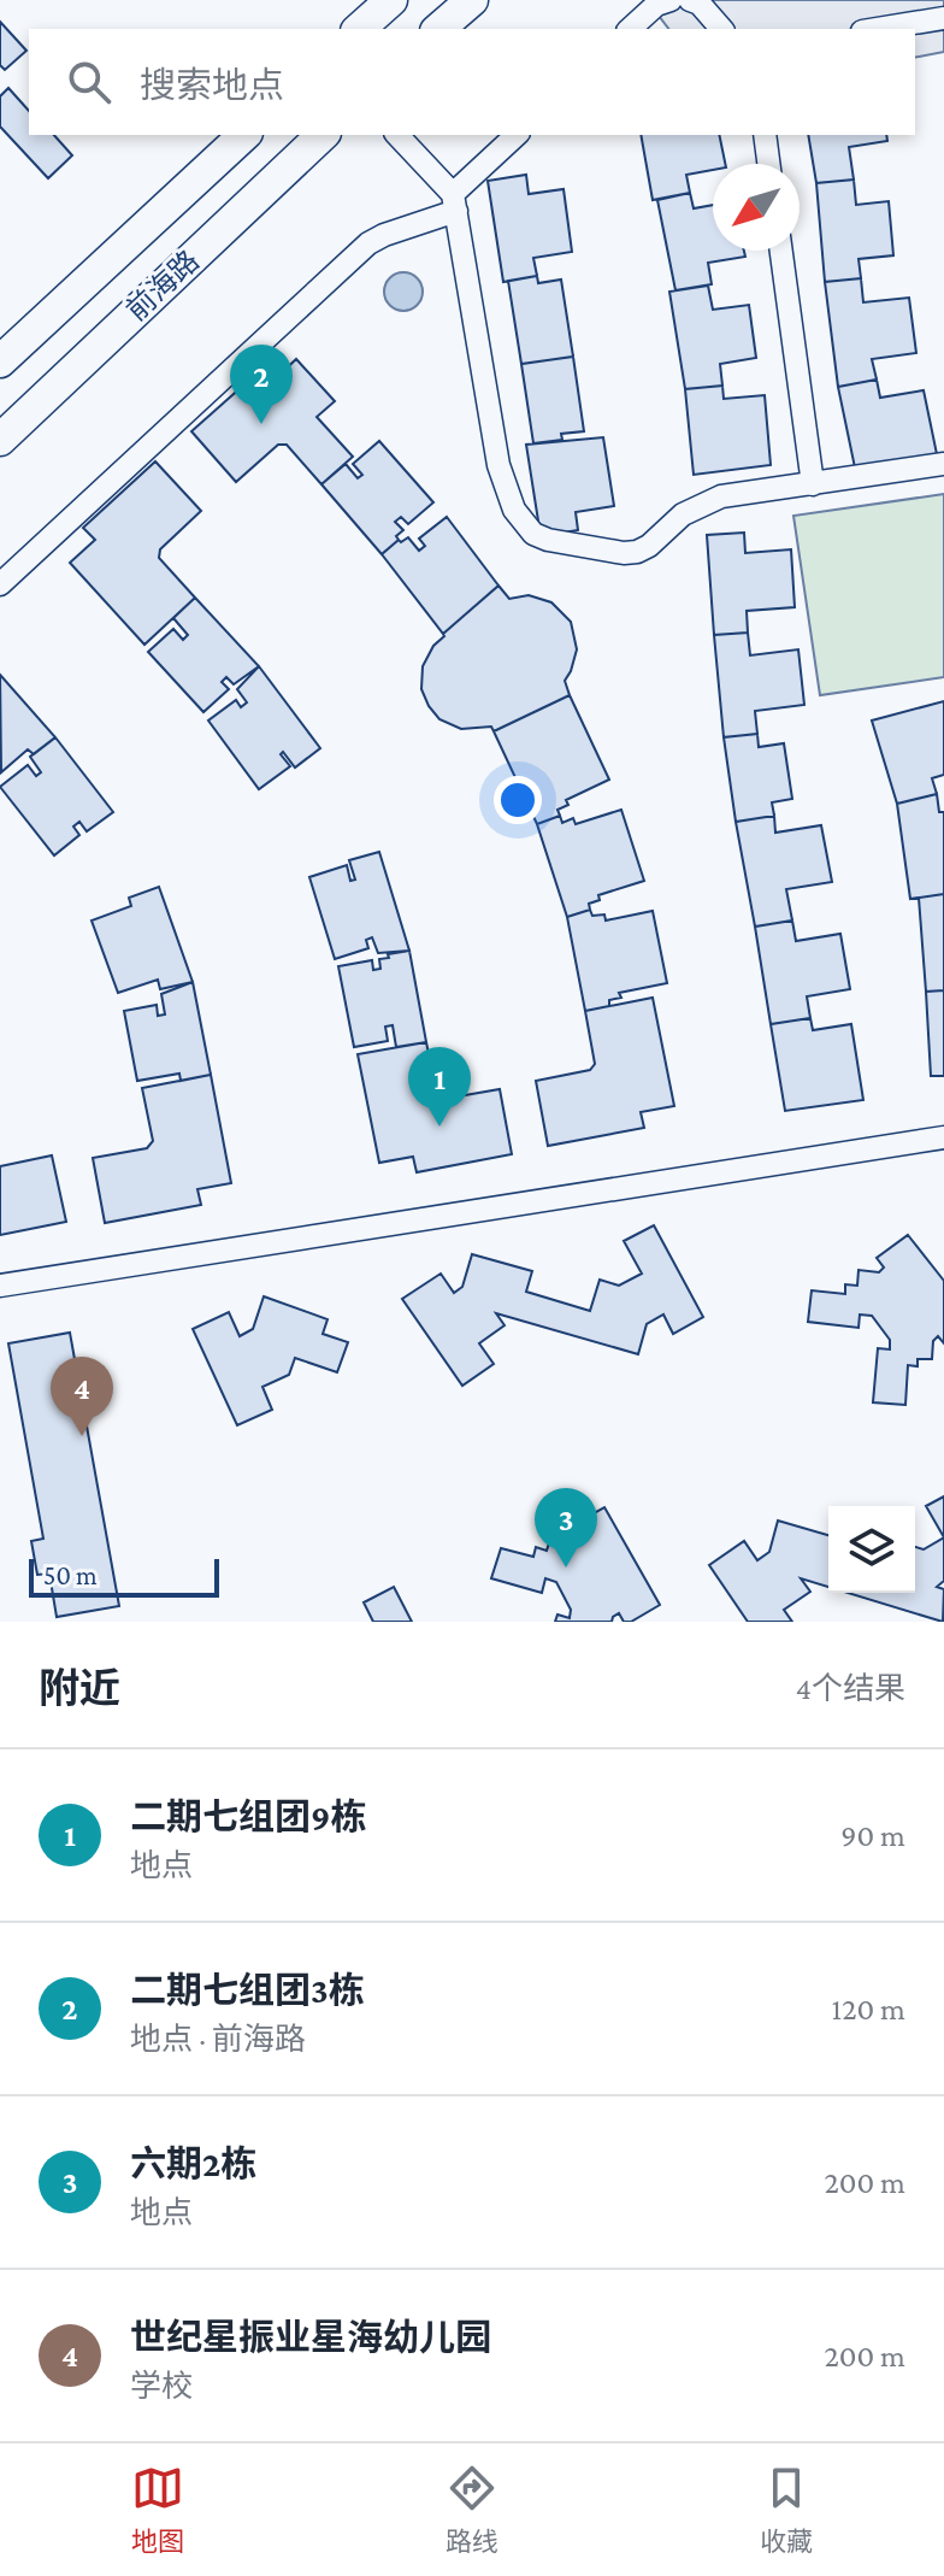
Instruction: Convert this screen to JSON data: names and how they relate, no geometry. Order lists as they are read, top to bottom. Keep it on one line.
{"streets":{"main road":["前海路"]},"scale_bar":"50 m","north":"bottom left","page":{"search":"搜索地点","pins":["2","1","4","3"],"scale":"50 m","heading":["附近","4个结果"],"list":[{"mark":"1","name":"二期七组团9栋","note":"地点","value":"90 m"},{"mark":"2","name":"二期七组团3栋","note":"地点 · 前海路","value":"120 m"},{"mark":"3","name":"六期2栋","note":"地点","value":"200 m"},{"mark":"4","name":"世纪星振业星海幼儿园","note":"学校","value":"200 m"}],"nav":["地图","路线","收藏"]}}
